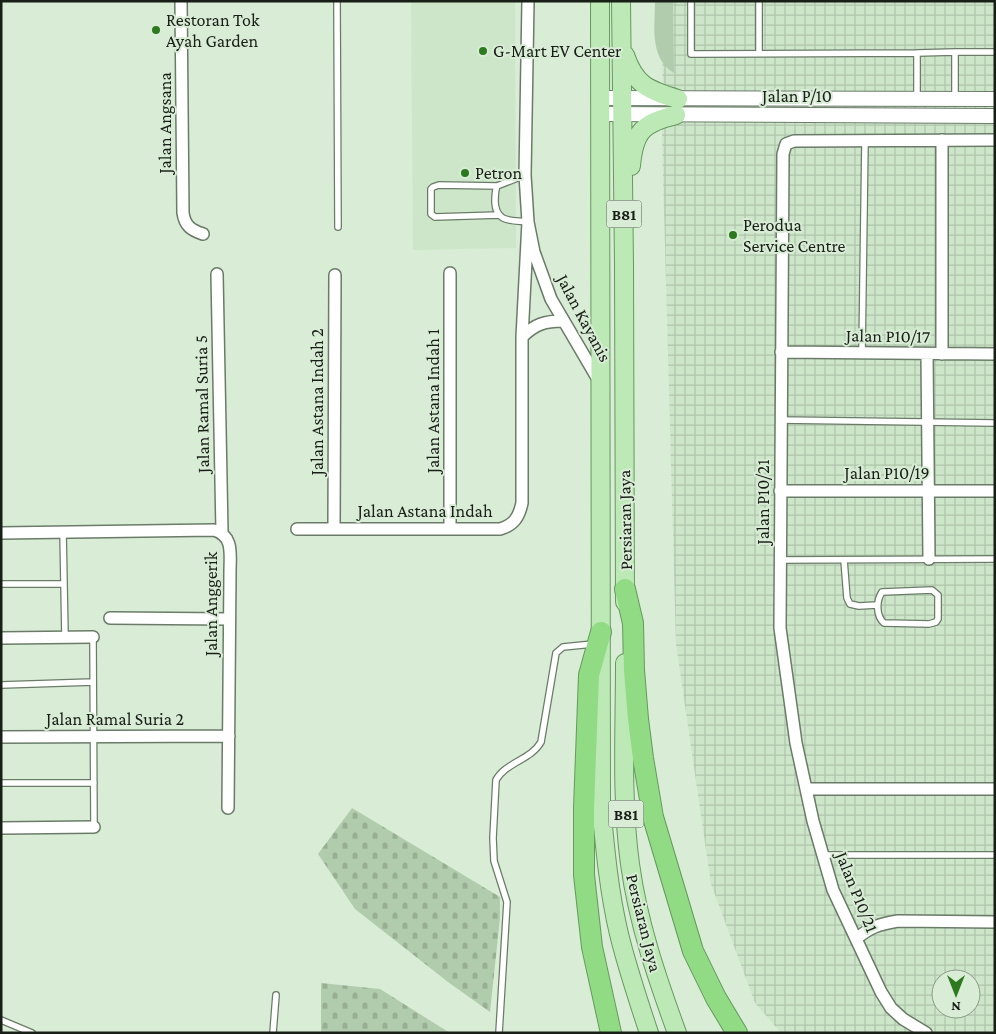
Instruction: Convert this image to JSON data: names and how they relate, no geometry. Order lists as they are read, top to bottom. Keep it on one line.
{"streets":{"main road":["B81","Persiaran Jaya"],"street":["Jalan P/10","Jalan Angsana","Jalan Kayanis","Jalan P10/17","Jalan Astana Indah 1","Jalan Astana Indah 2","Jalan Ramal Suria 5","Jalan P10/19","Jalan P10/21","Jalan Astana Indah","Jalan Anggerik","Jalan Ramal Suria 2"]},"crossings":[["Jalan P/10","Persiaran Jaya"],["Jalan Kayanis","Jalan Astana Indah"],["Jalan Kayanis","Persiaran Jaya"],["Jalan P10/17","Jalan P10/21"],["Jalan Astana Indah 1","Jalan Astana Indah"],["Jalan Astana Indah 2","Jalan Astana Indah"],["Jalan Ramal Suria 5","Jalan Anggerik"],["Jalan P10/19","Jalan P10/21"],["Jalan Anggerik","Jalan Ramal Suria 2"]],"places":["Restoran Tok Ayah Garden","G-Mart EV Center","Petron","Perodua Service Centre"],"north":"bottom"}
